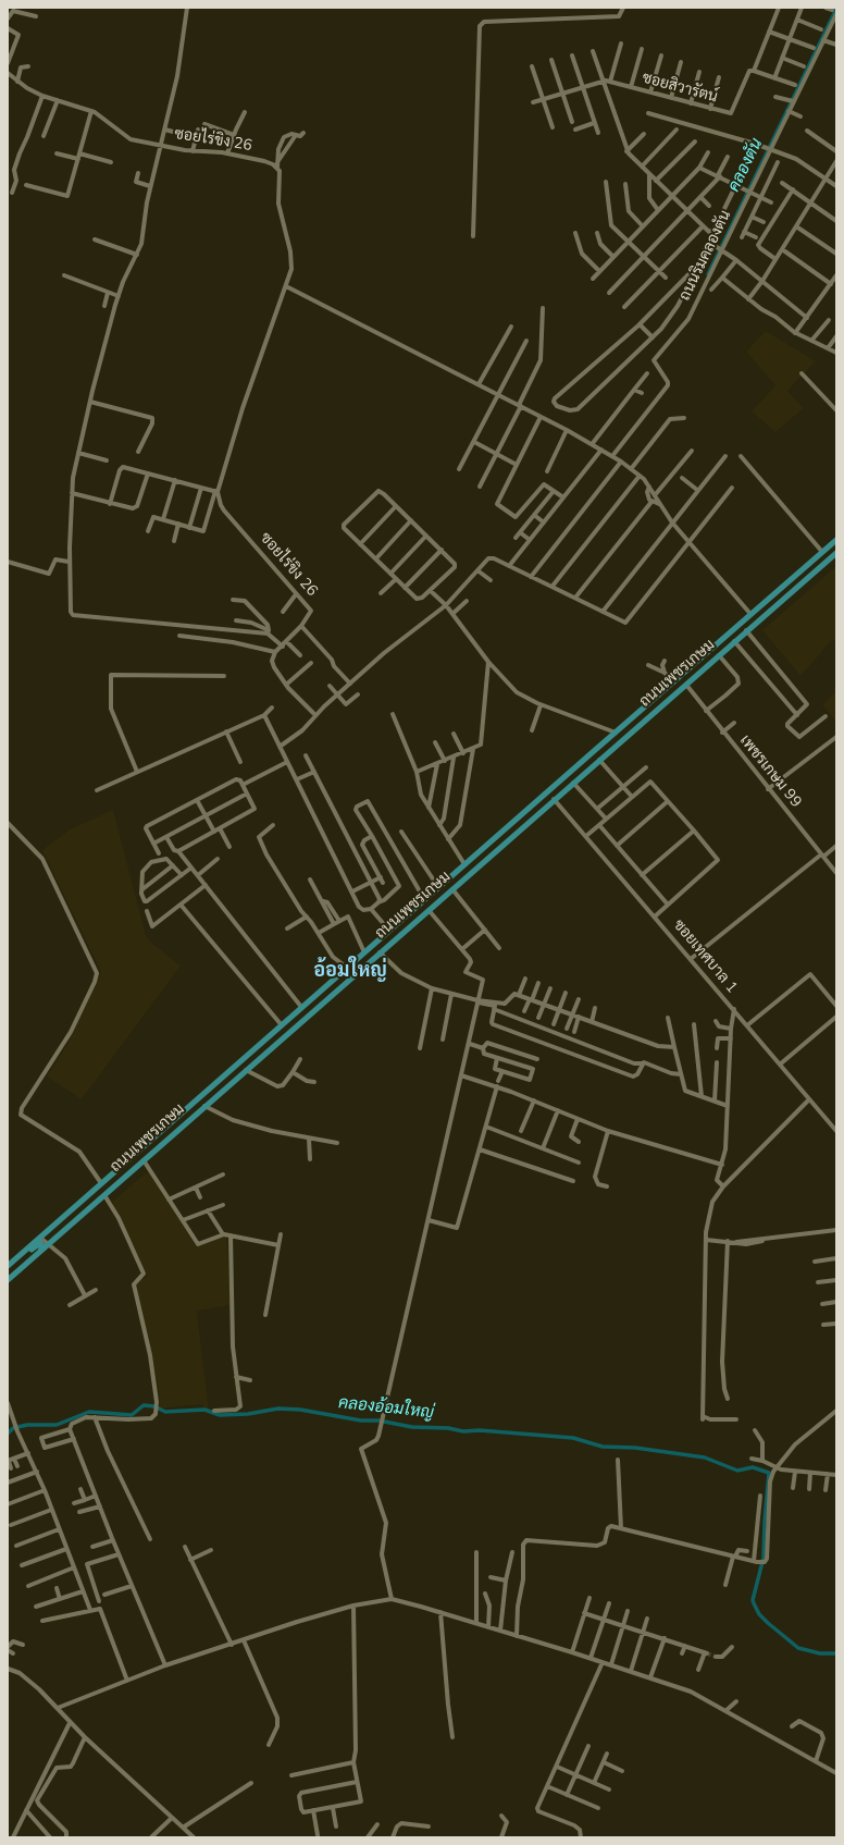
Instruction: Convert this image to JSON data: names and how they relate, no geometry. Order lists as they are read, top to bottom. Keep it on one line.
{"streets":{"main road":["ถนนเพชรเกษม"],"street":["ซอยสิวารัตน์","ซอยไร่ขิง 26","ถนนริมคลองตัน","เพชรเกษม 99","ซอยเทศบาล 1"]},"crossings":[["ถนนเพชรเกษม","เพชรเกษม 99"],["ถนนเพชรเกษม","ซอยเทศบาล 1"]],"districts":["อ้อมใหญ่"],"water":["คลองตัน","คลองอ้อมใหญ่"]}
